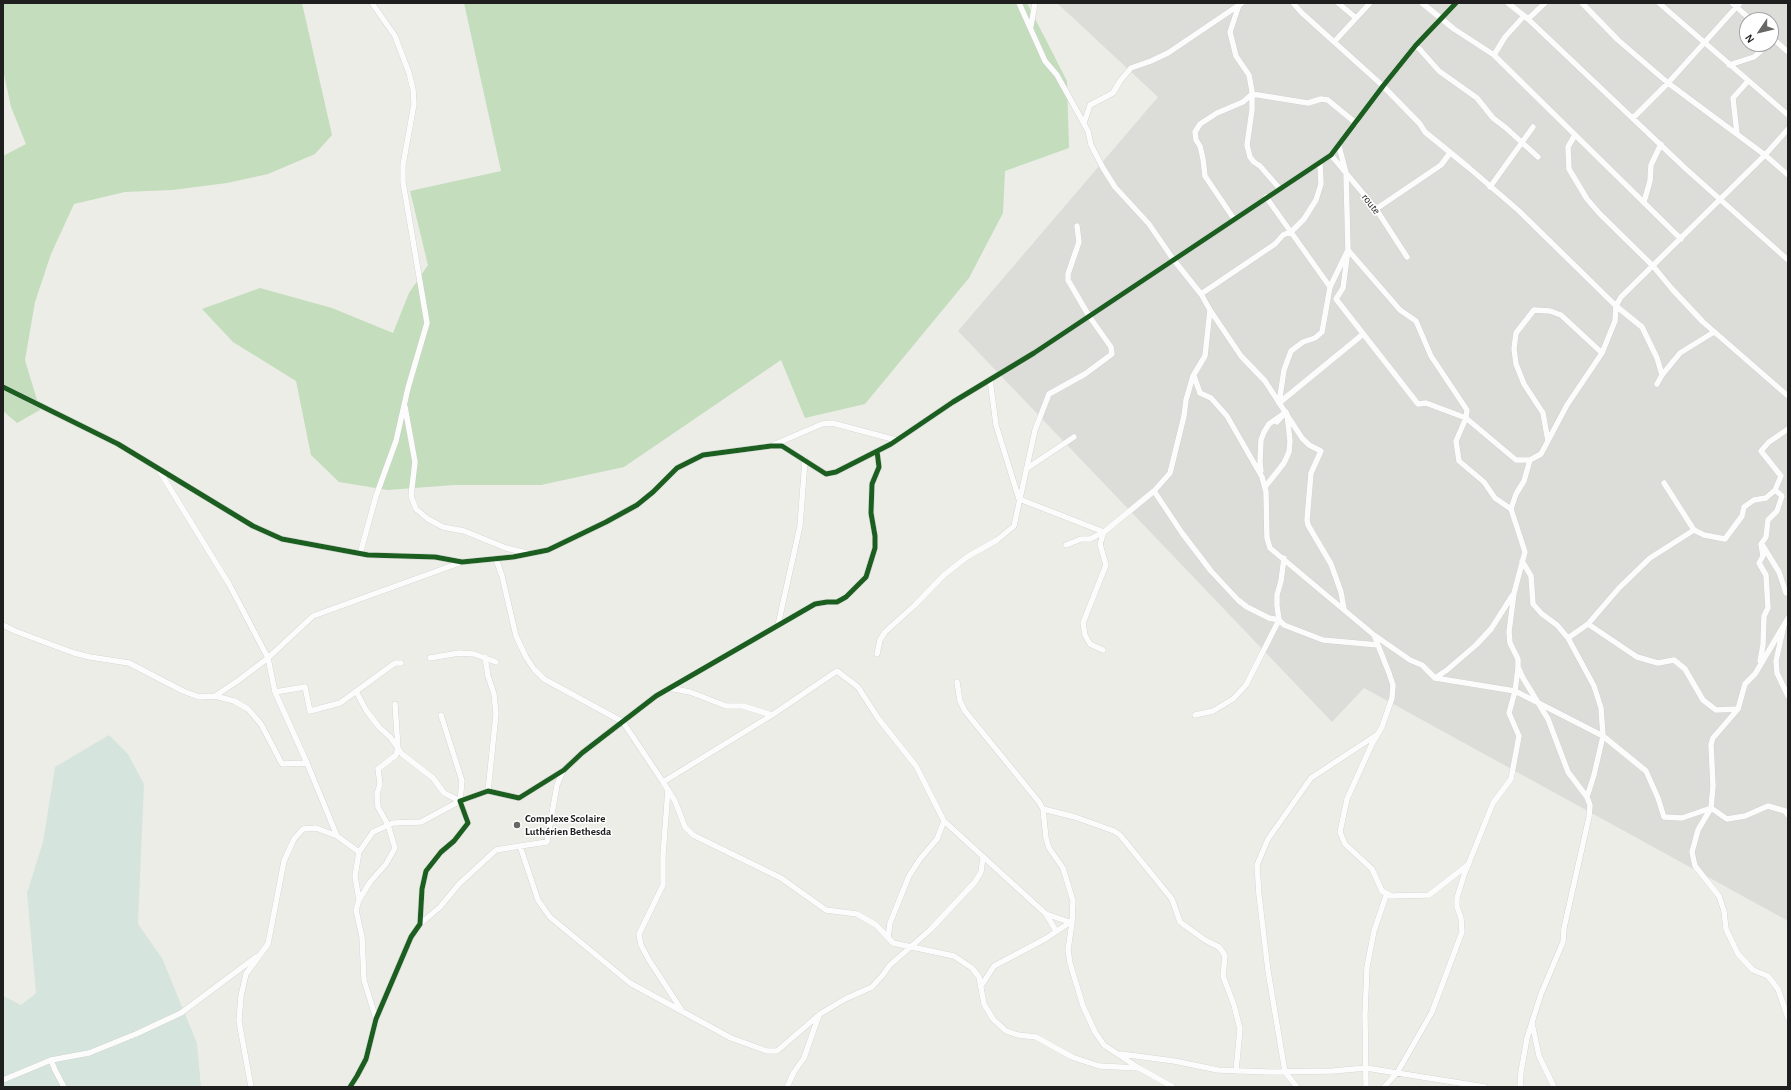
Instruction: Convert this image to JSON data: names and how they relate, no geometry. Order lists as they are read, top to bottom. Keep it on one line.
{"streets":{"street":["route"]},"places":["Complexe Scolaire Luthérien Bethesda"],"north":"bottom left"}
